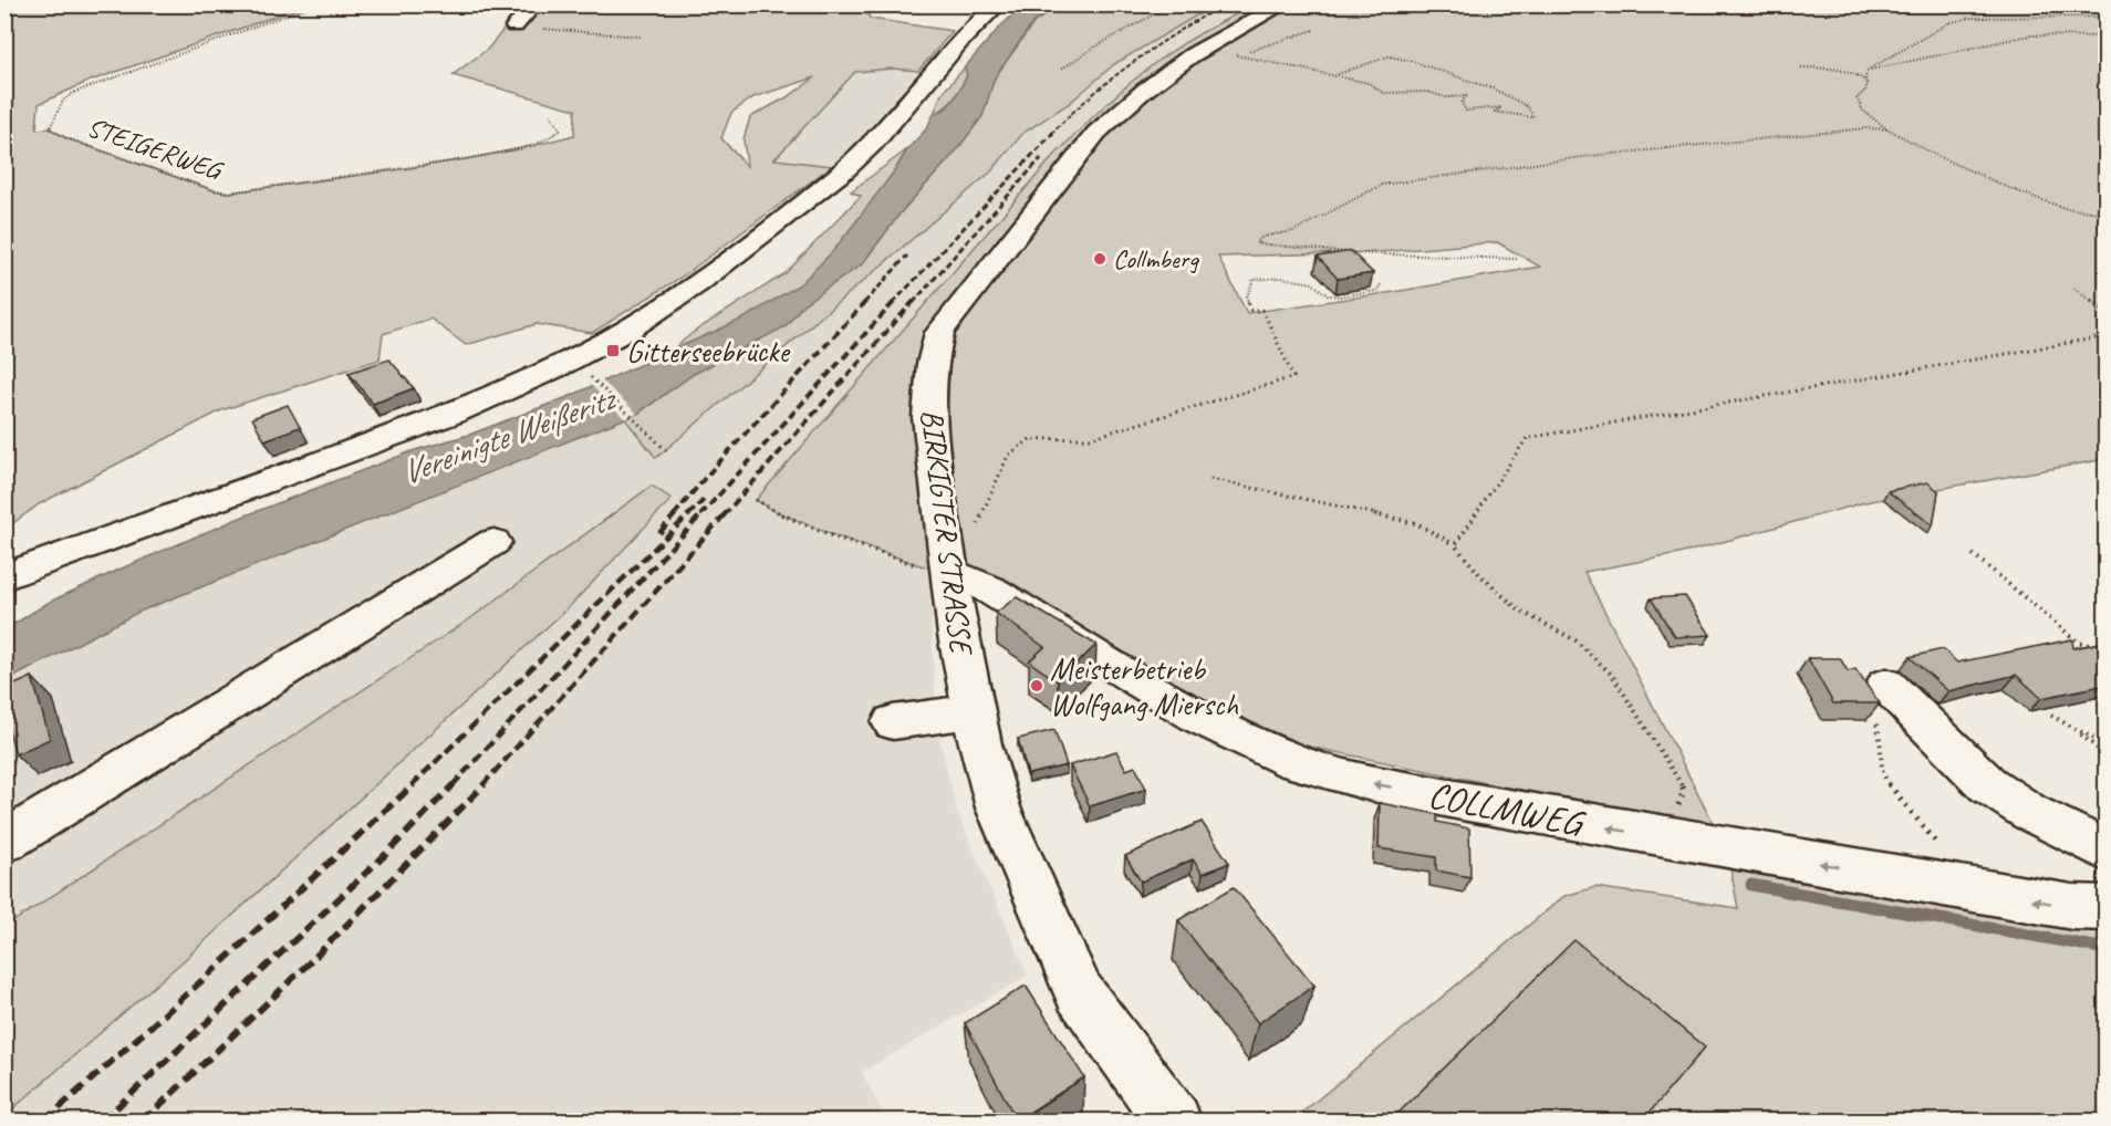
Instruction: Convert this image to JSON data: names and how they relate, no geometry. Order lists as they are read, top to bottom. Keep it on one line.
{"streets":{"street":["BIRKIGTER STRASSE","COLLMWEG"],"path":["STEIGERWEG"]},"crossings":[["BIRKIGTER STRASSE","COLLMWEG"]],"one_way":["COLLMWEG"],"water":["Vereinigte Weißeritz"],"places":{"other":["Collmberg","Meisterbetrieb Wolfgang Miersch"],"transit":["Gitterseebrücke"]}}
